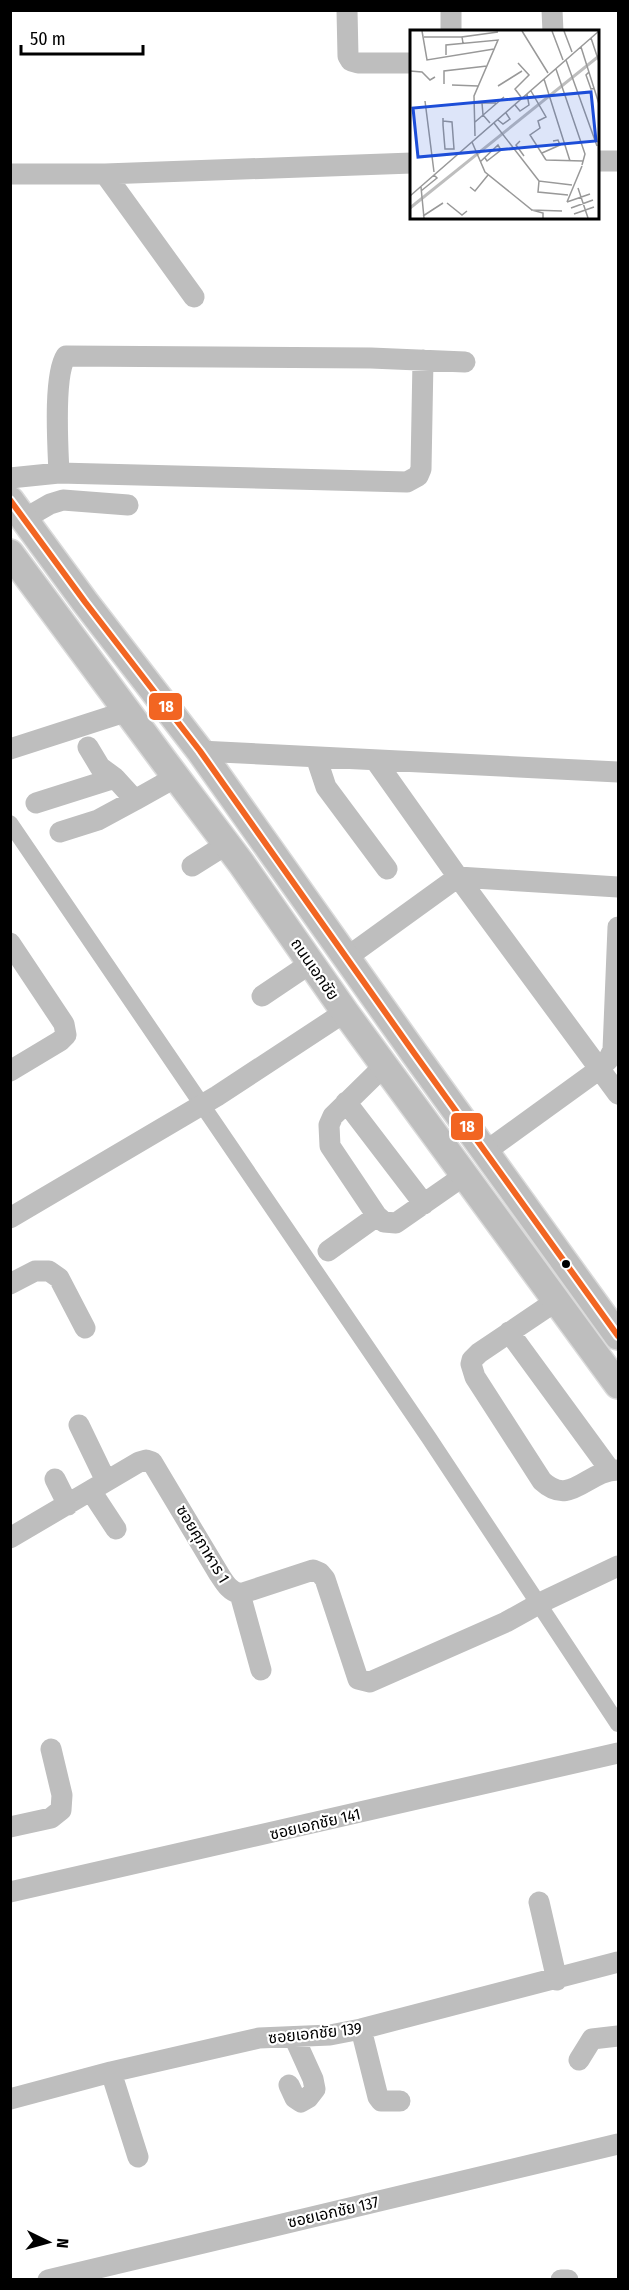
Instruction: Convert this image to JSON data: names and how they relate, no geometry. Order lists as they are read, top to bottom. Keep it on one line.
{"streets":{"main road":["ถนนเอกชัย"],"street":["ซอยศุภาหาร 1","ซอยเอกชัย 141","ซอยเอกชัย 139","ซอยเอกชัย 137"]},"lines":["transit line 18"],"scale_bar":"50 m","north":"right"}
